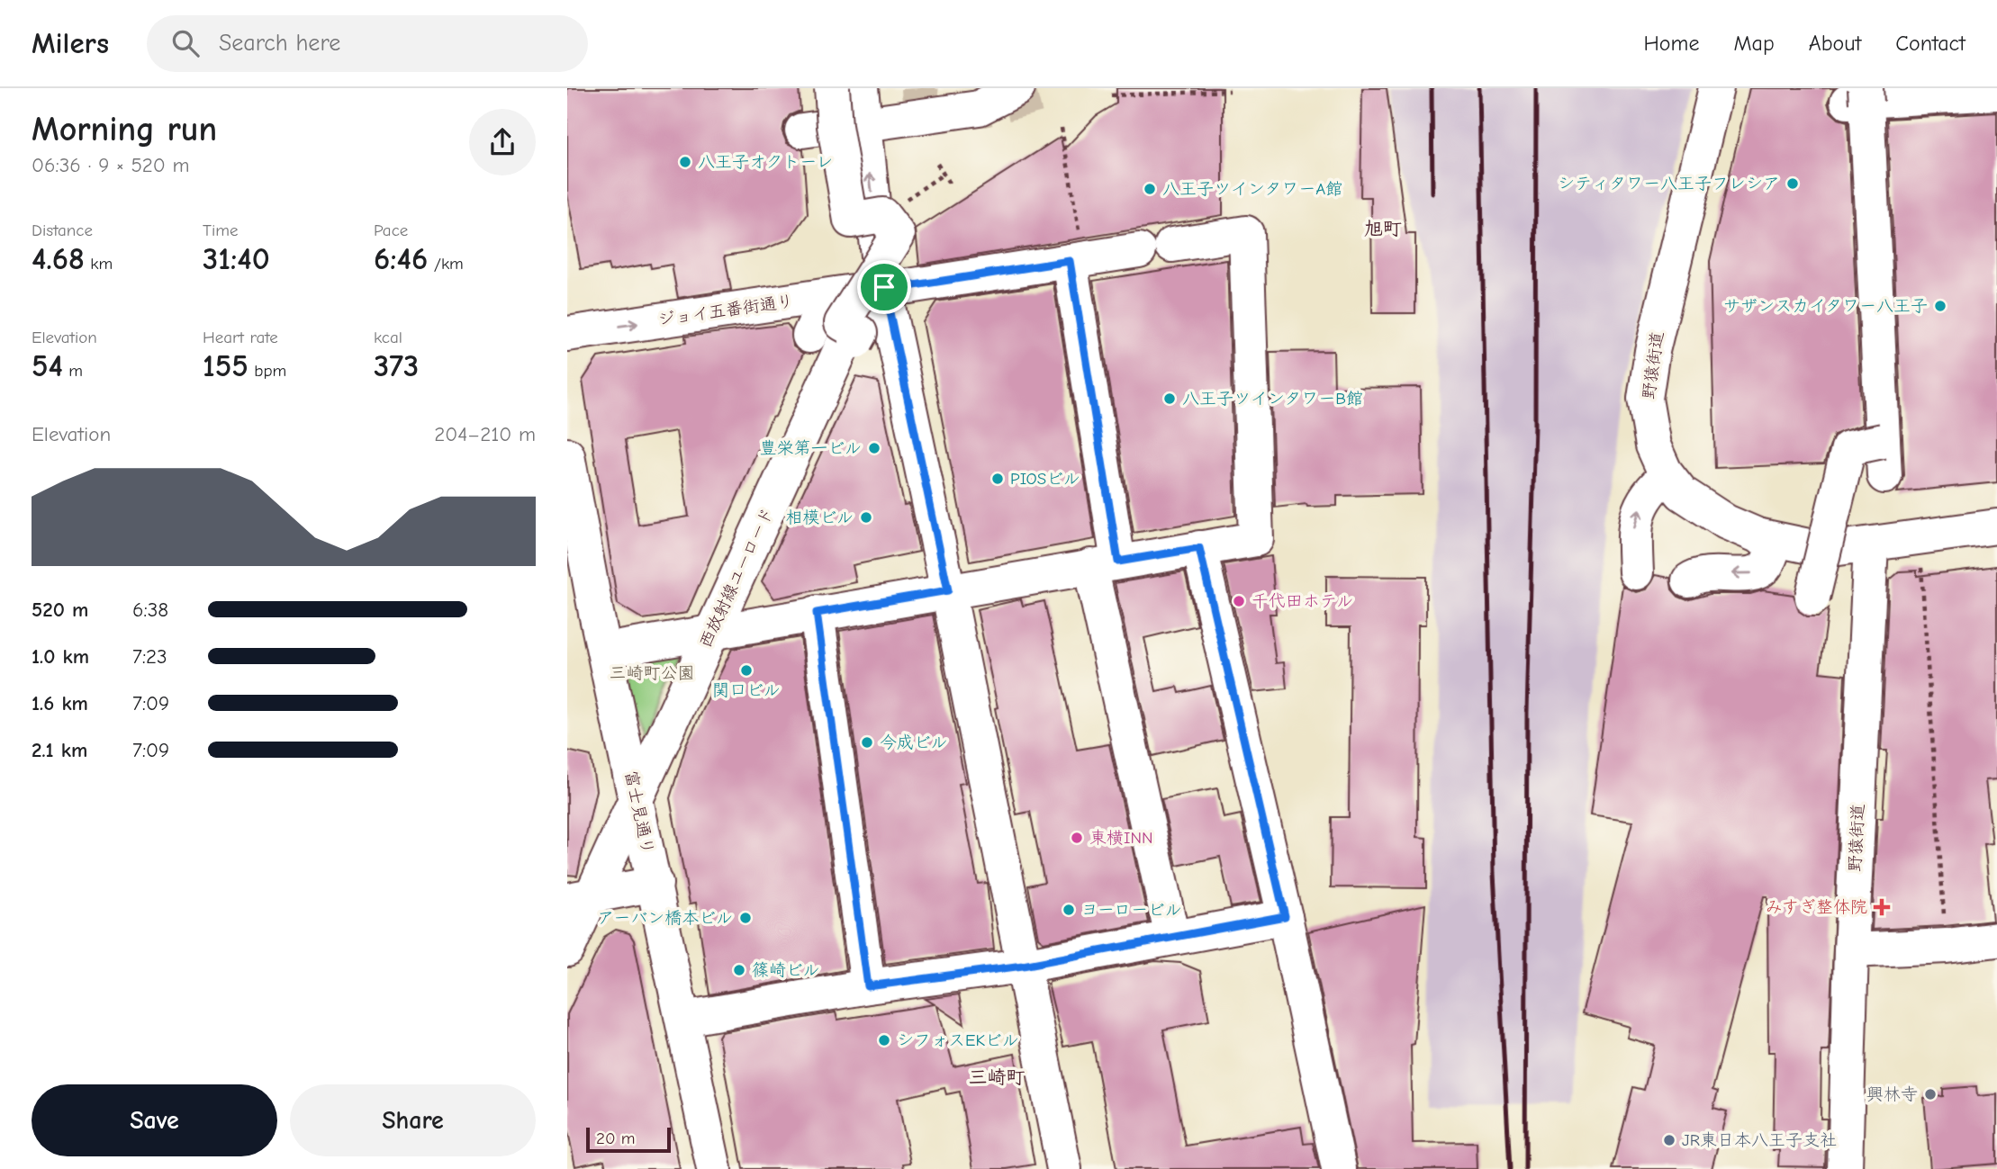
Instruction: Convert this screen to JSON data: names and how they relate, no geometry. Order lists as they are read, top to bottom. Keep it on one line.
{"streets":{"street":["ジョイ五番街通り","野猿街道","西放射線ユーロード","富士見通り"]},"crossings":[["ジョイ五番街通り","西放射線ユーロード"],["西放射線ユーロード","富士見通り"]],"districts":["旭町","三崎町"],"parks":["三崎町公園"],"places":{"other":["八王子オクトーレ","シティタワー八王子フレシア","八王子ツインタワーA館","サザンスカイタワー八王子","八王子ツインタワーB館","豊栄第一ビル","PIOSビル","相模ビル","千代田ホテル","関口ビル","今成ビル","東横INN","ヨーロービル","アーバン橋本ビル","篠崎ビル","シフォスEKビル","興林寺","JR東日本八王子支社"],"health":["みすぎ整体院"]},"scale_bar":"20 m","page":{"header":"Milers","search":"Search here","nav":["Home","Map","About","Contact"],"heading":["Morning run","06:36 · 9 × 520 m"],"stats":[["Distance","4.68 km"],["Time","31:40"],["Pace","6:46 /km"],["Elevation","54 m"],["Heart rate","155 bpm"],["kcal","373"]],"chart":["Elevation","204–210 m"],"list":[{"name":"520 m","note":"6:38"},{"name":"1.0 km","note":"7:23"},{"name":"1.6 km","note":"7:09"},{"name":"2.1 km","note":"7:09"}],"buttons":["Save","Share"],"scale":"20 m"}}
